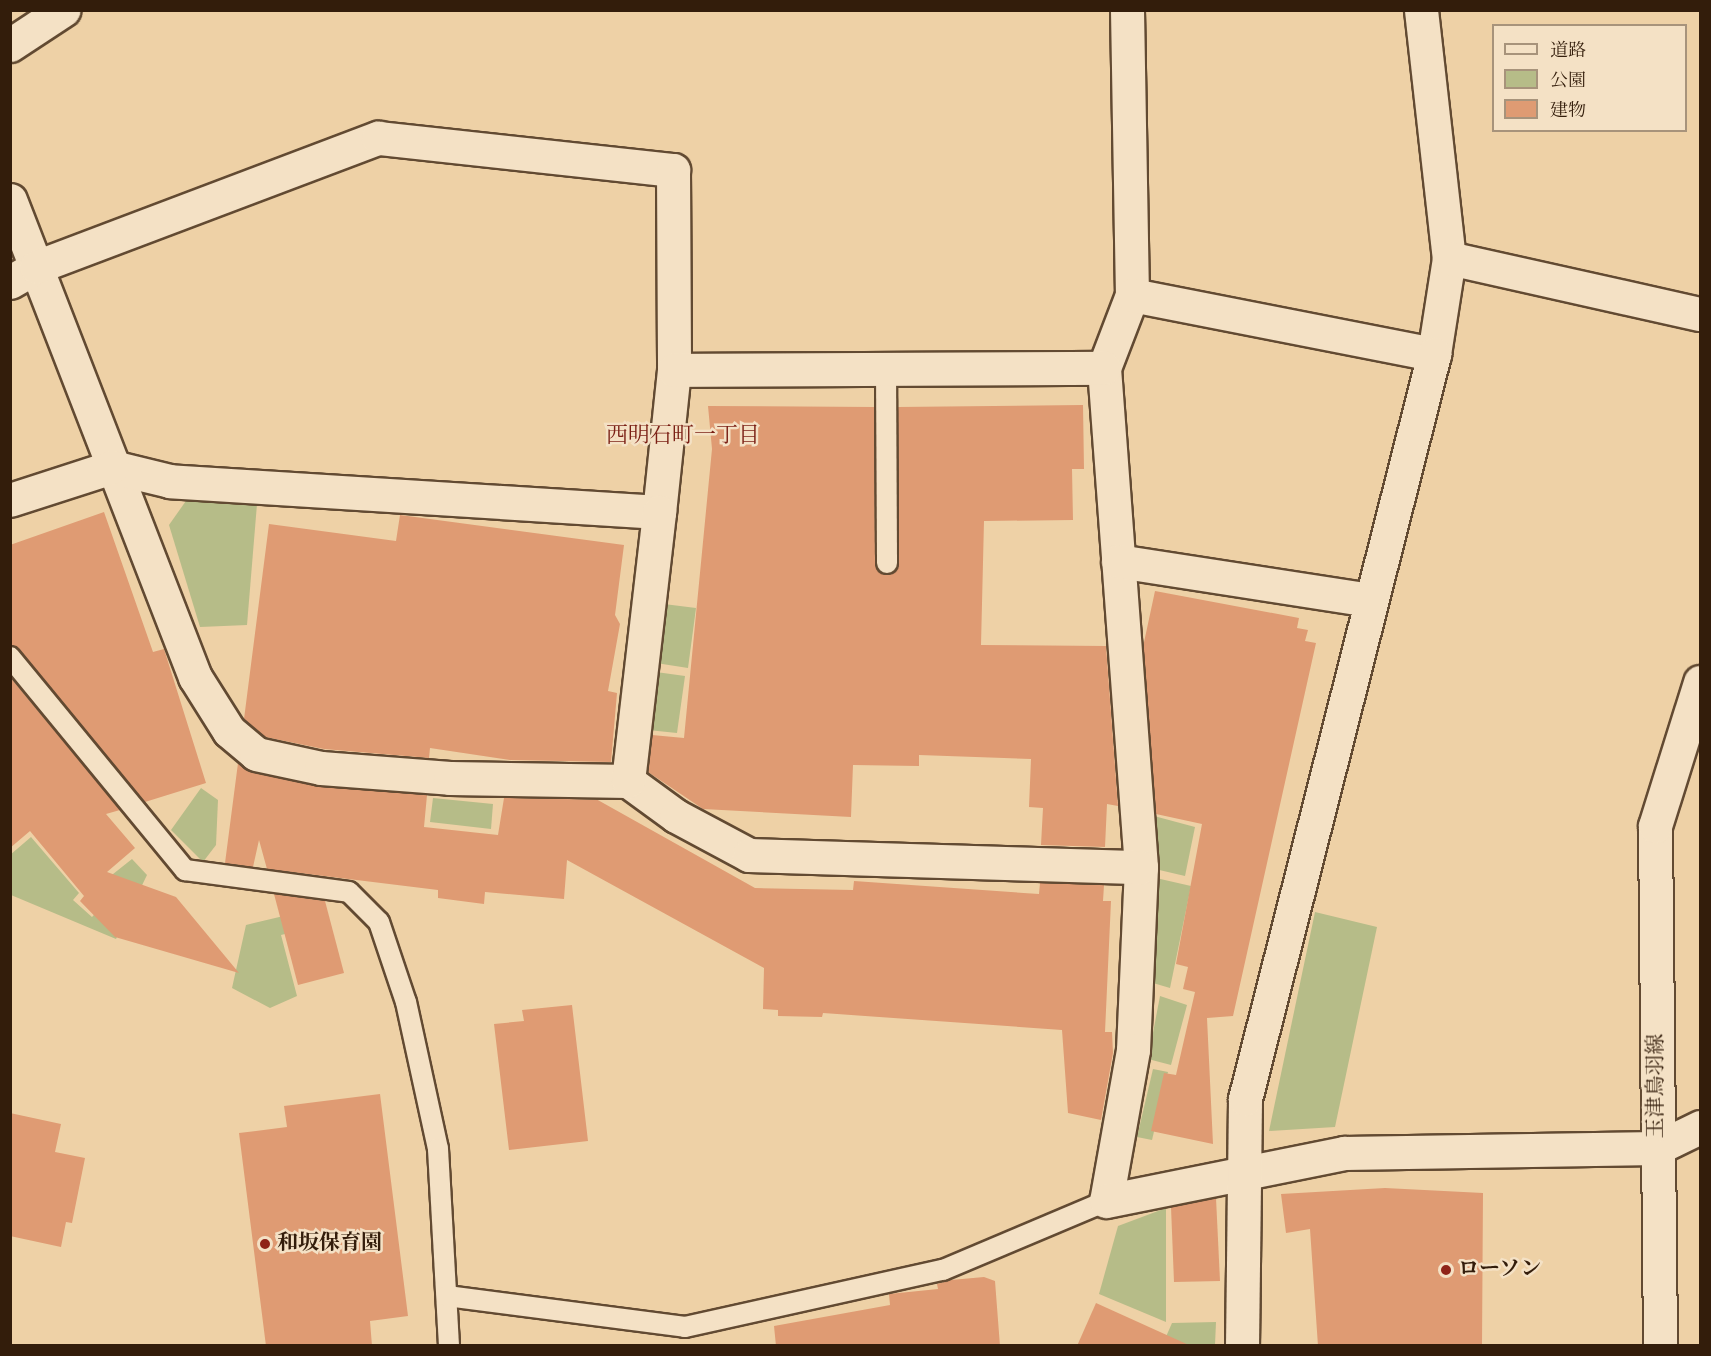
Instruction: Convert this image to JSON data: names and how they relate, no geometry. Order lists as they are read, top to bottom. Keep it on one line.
{"streets":{"street":["玉津鳥羽線"]},"districts":["西明石町一丁目"],"places":["和坂保育園","ローソン"],"legend":["道路","公園","建物"]}
